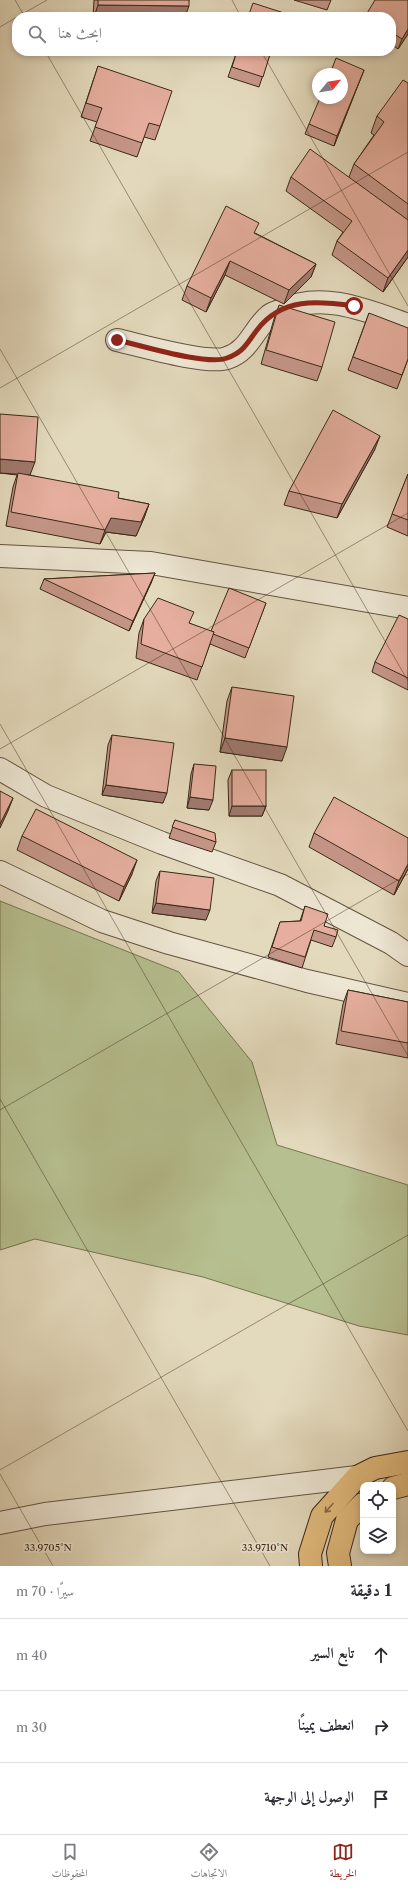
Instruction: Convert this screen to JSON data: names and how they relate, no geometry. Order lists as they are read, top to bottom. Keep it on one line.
{"north":"top right","page":{"search":"ابحث هنا","heading":["1 دقيقة","سيرًا · 70 m"],"list":[["تابع السير","40 m"],["انعطف يمينًا","30 m"],"الوصول إلى الوجهة"],"nav":["الخريطة","الاتجاهات","المحفوظات"]},"coordinates":["33.9705°N","33.9710°N"]}
